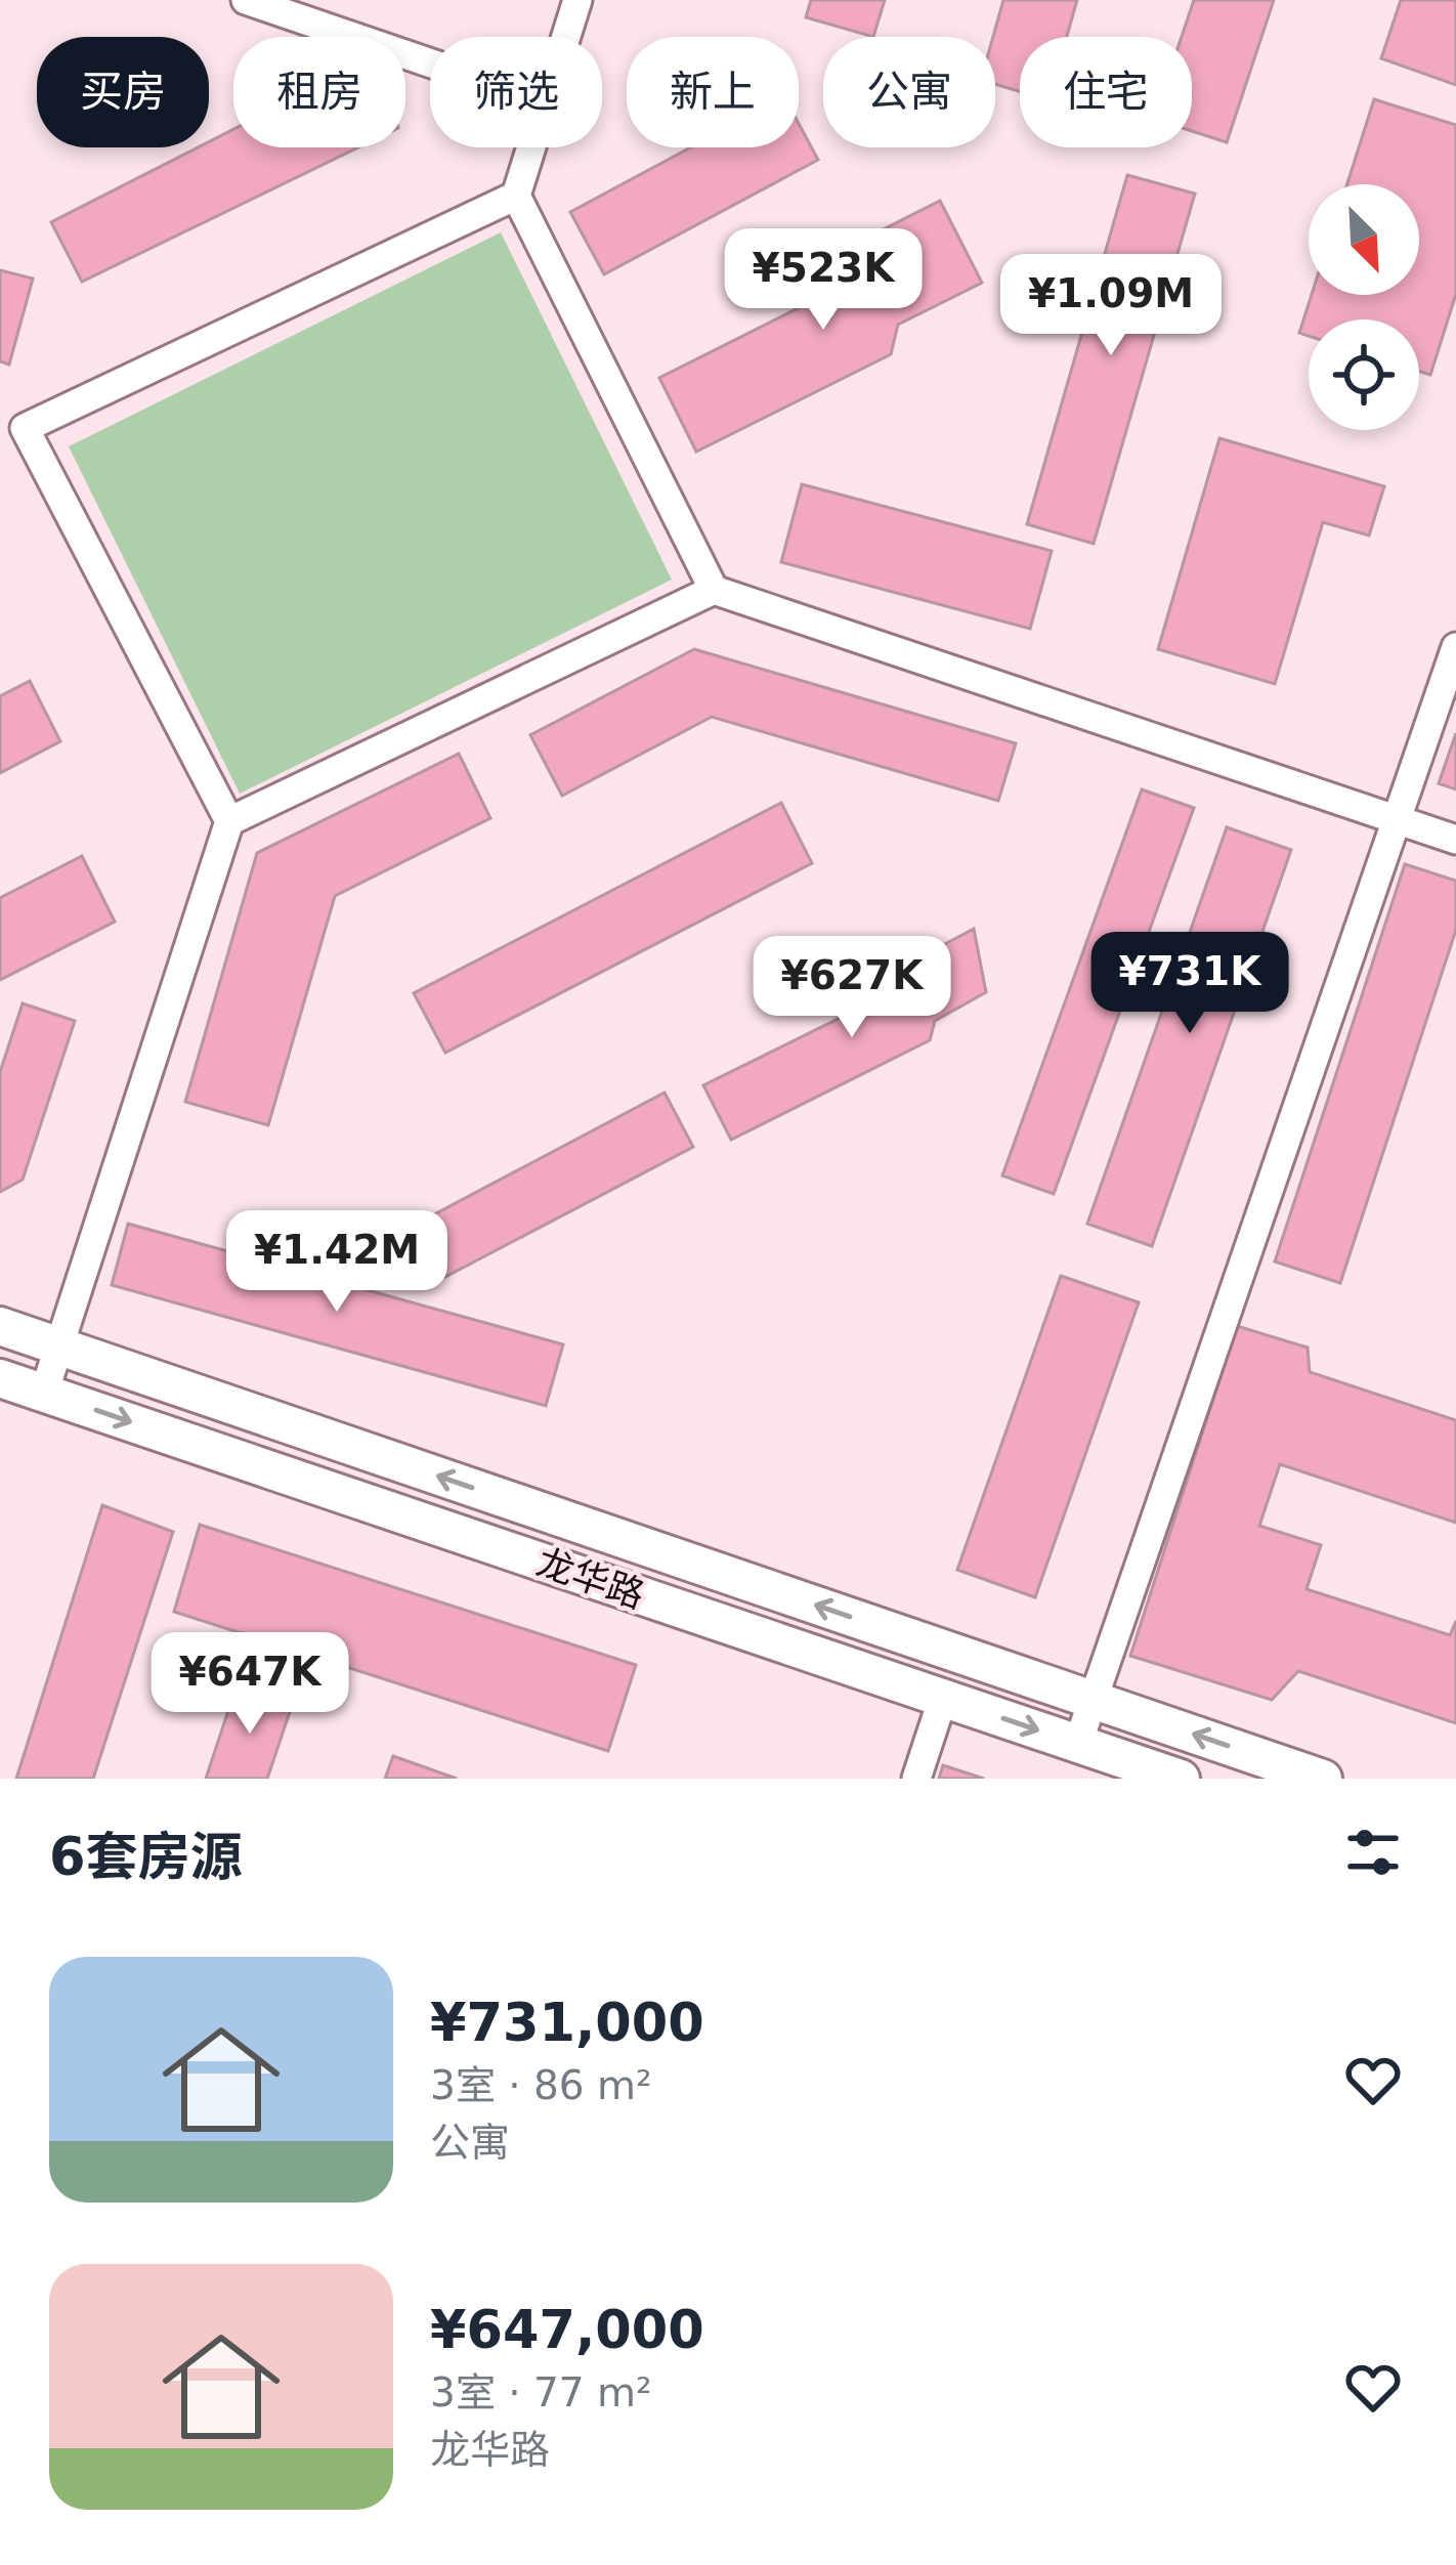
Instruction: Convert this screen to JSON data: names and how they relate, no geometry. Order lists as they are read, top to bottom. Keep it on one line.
{"streets":{"main road":["龙华路"]},"north":"bottom right","page":{"chip":["买房","租房","筛选","新上","公寓","住宅"],"price":["¥523K","¥1.09M","¥731K","¥627K","¥1.42M","¥647K"],"heading":"6套房源","list":[{"name":"¥731,000","note":"3室 · 86 m² · 公寓"},{"name":"¥647,000","note":"3室 · 77 m² · 龙华路"}]}}
